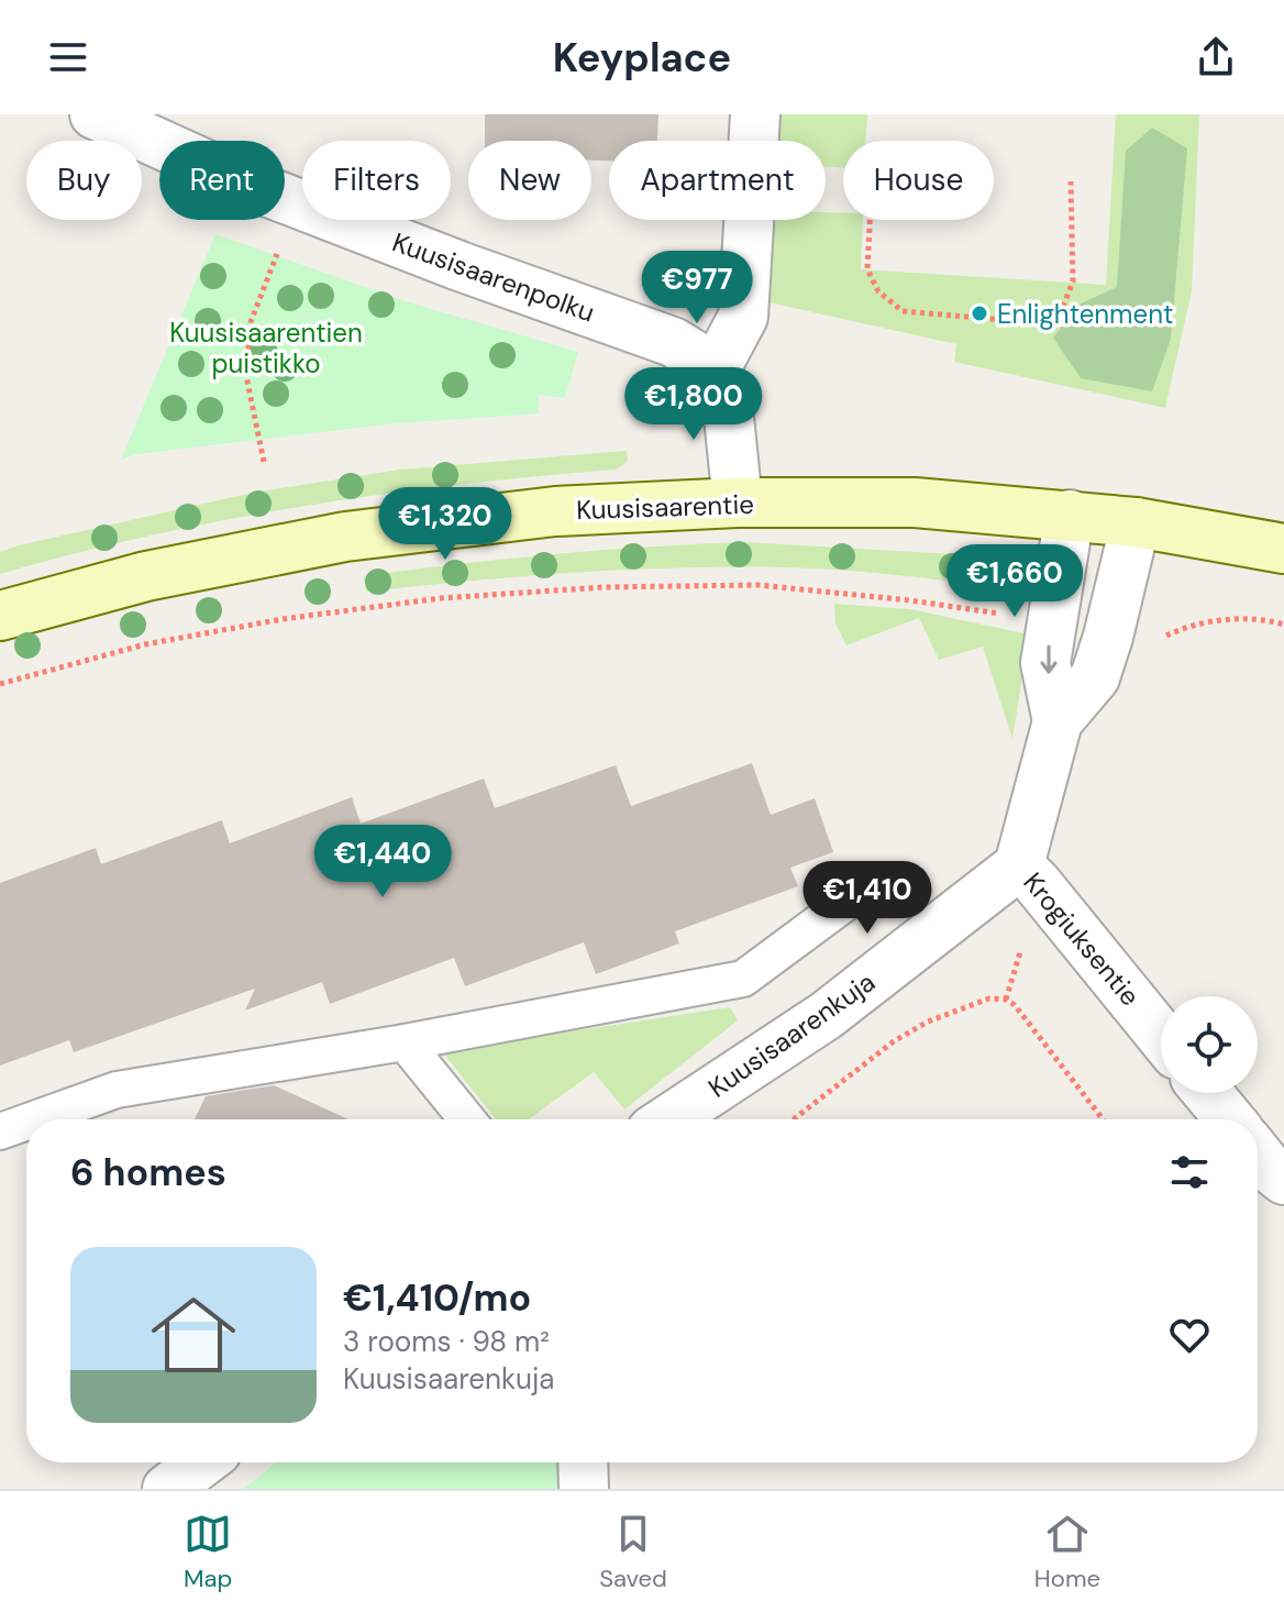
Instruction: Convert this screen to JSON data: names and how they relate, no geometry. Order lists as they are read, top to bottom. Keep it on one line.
{"streets":{"main road":["Kuusisaarentie"],"street":["Kuusisaarenpolku","Krogiuksentie","Kuusisaarenkuja"]},"crossings":[["Krogiuksentie","Kuusisaarenkuja"]],"parks":["Kuusisaarentien puistikko"],"places":["Enlightenment"],"page":{"header":"Keyplace","chip":["Buy","Rent","Filters","New","Apartment","House"],"price":["€977","€1,800","€1,320","€1,660","€1,440","€1,410"],"heading":"6 homes","list":[{"name":"€1,410/mo","note":"3 rooms · 98 m² · Kuusisaarenkuja"}],"tabs":["Map","Saved","Home"]}}
